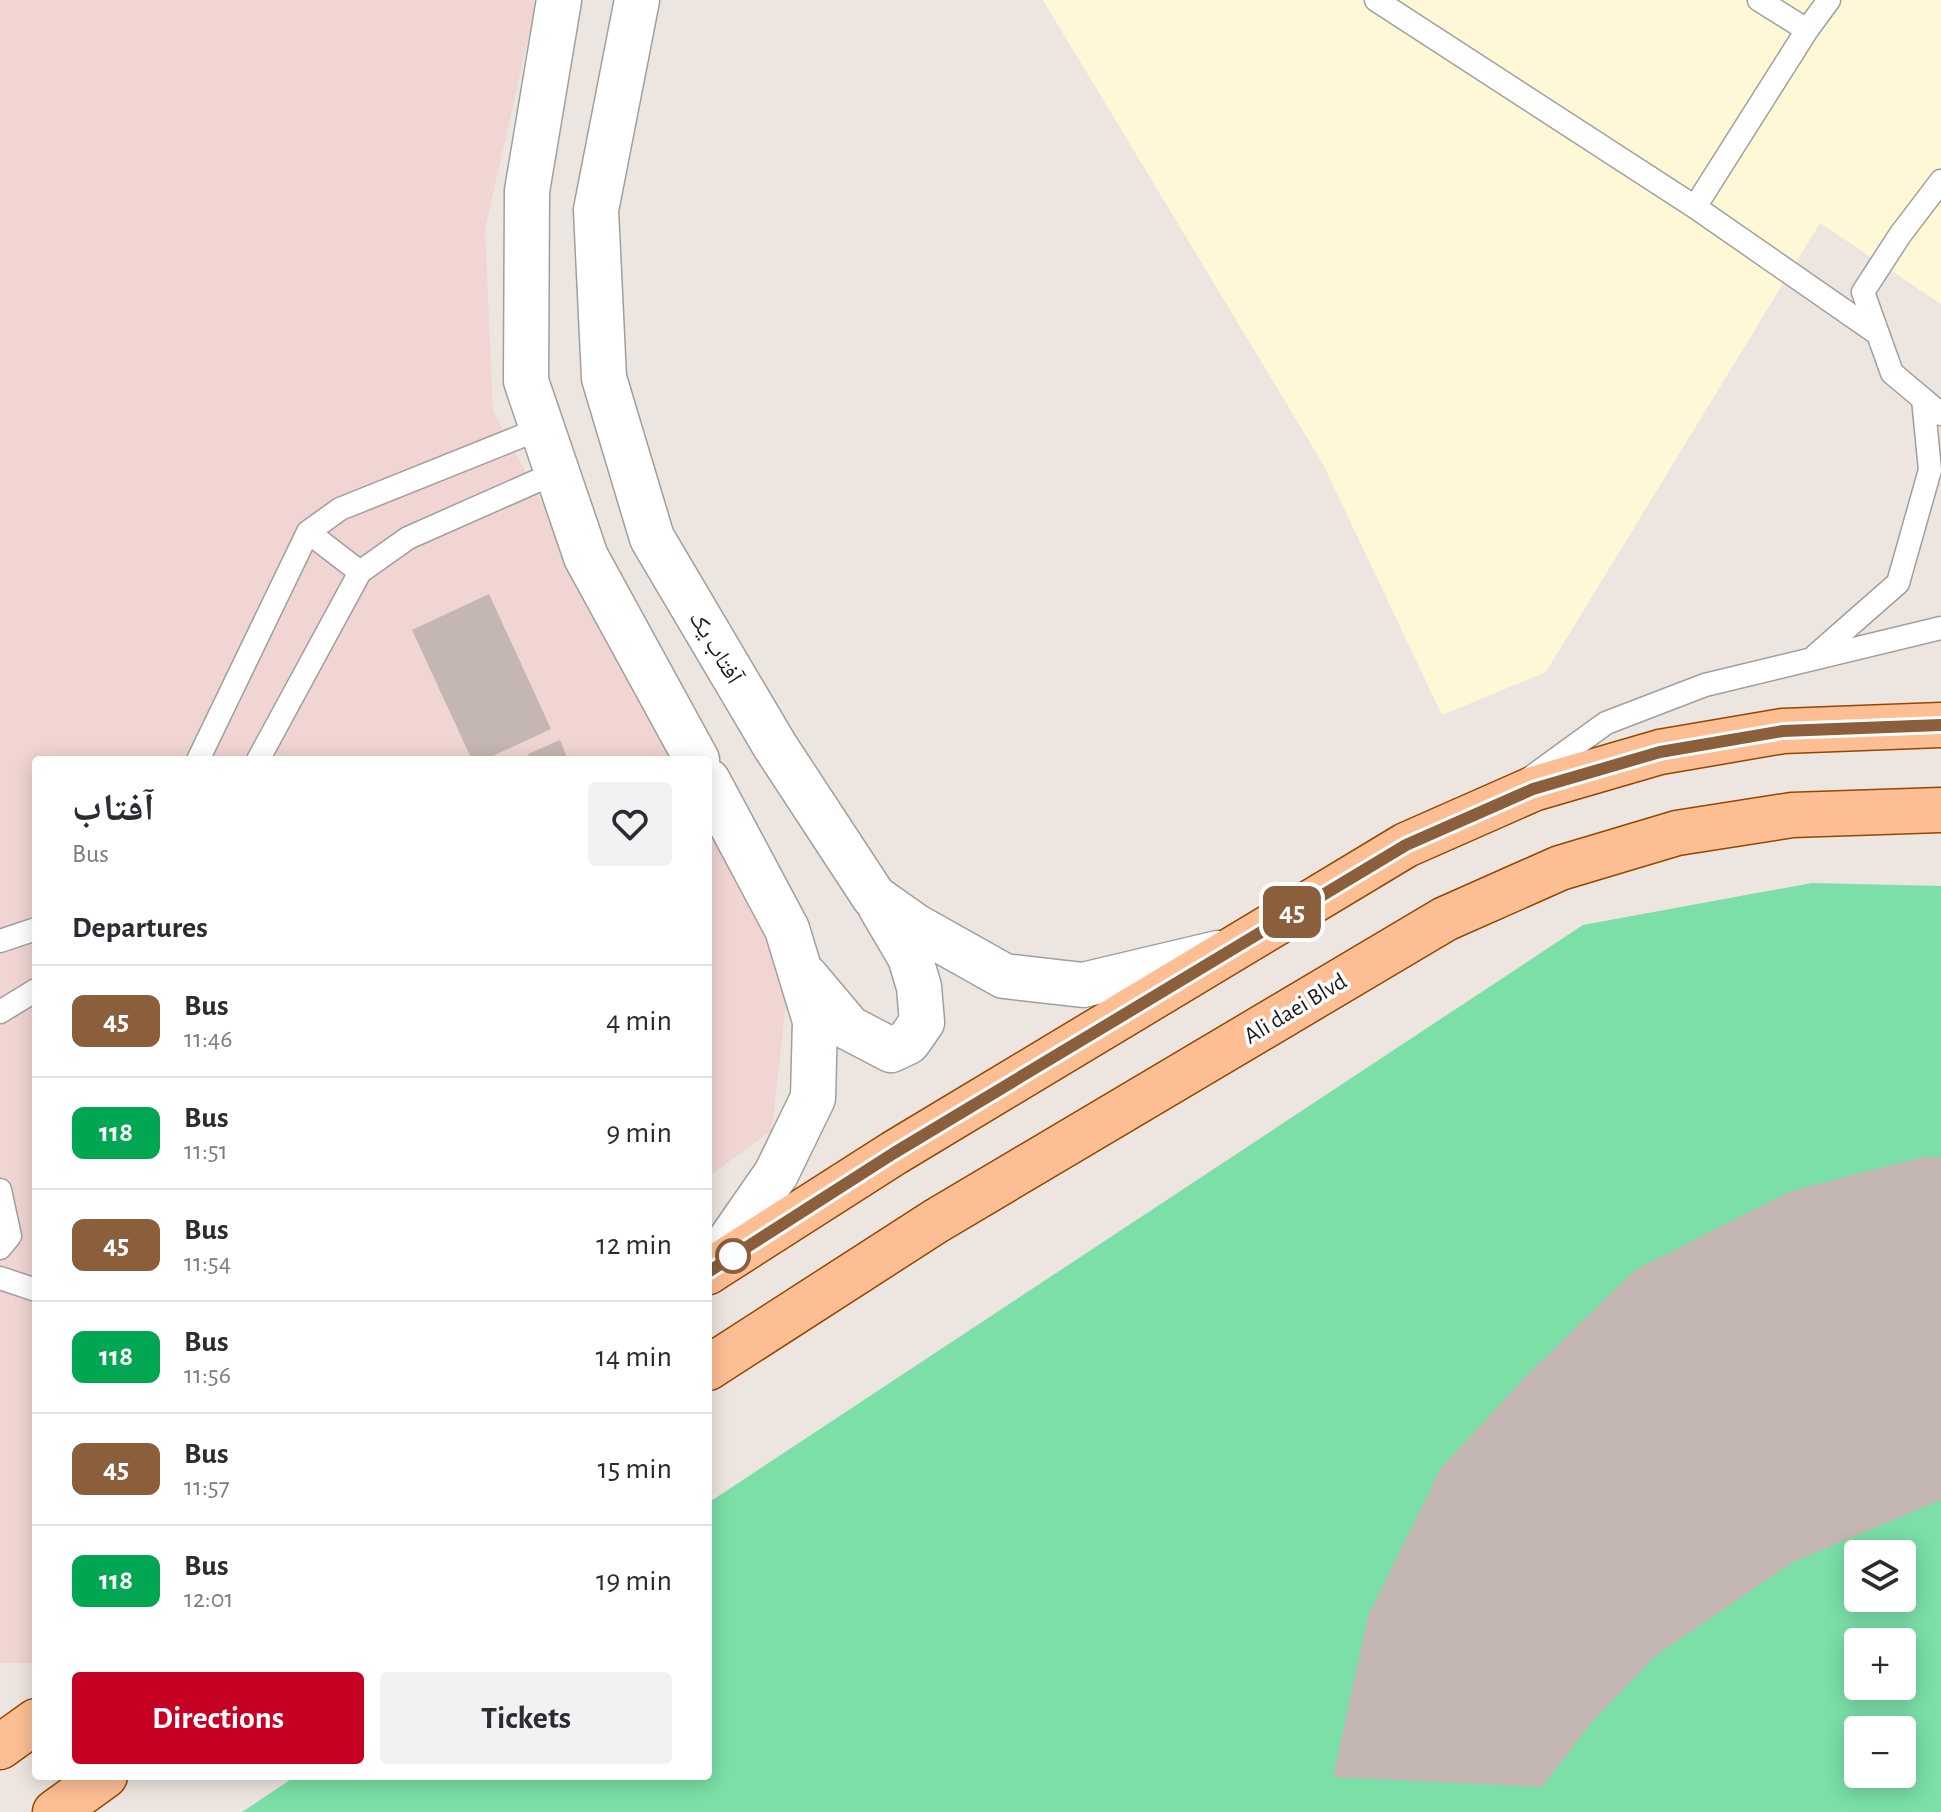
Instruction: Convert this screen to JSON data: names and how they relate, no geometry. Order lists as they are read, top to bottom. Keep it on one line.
{"streets":{"main road":["Ali daei Blvd"],"street":["آفتاب یک"]},"lines":["bus line 45"],"page":{"on_map":"45","heading":[["آفتاب","Bus"],"Departures"],"list":[{"mark":"45","name":"Bus","note":"11:46","value":"4 min"},{"mark":"118","name":"Bus","note":"11:51","value":"9 min"},{"mark":"45","name":"Bus","note":"11:54","value":"12 min"},{"mark":"118","name":"Bus","note":"11:56","value":"14 min"},{"mark":"45","name":"Bus","note":"11:57","value":"15 min"},{"mark":"118","name":"Bus","note":"12:01","value":"19 min"}],"map_buttons":["+","−"],"buttons":["Directions","Tickets"]}}
